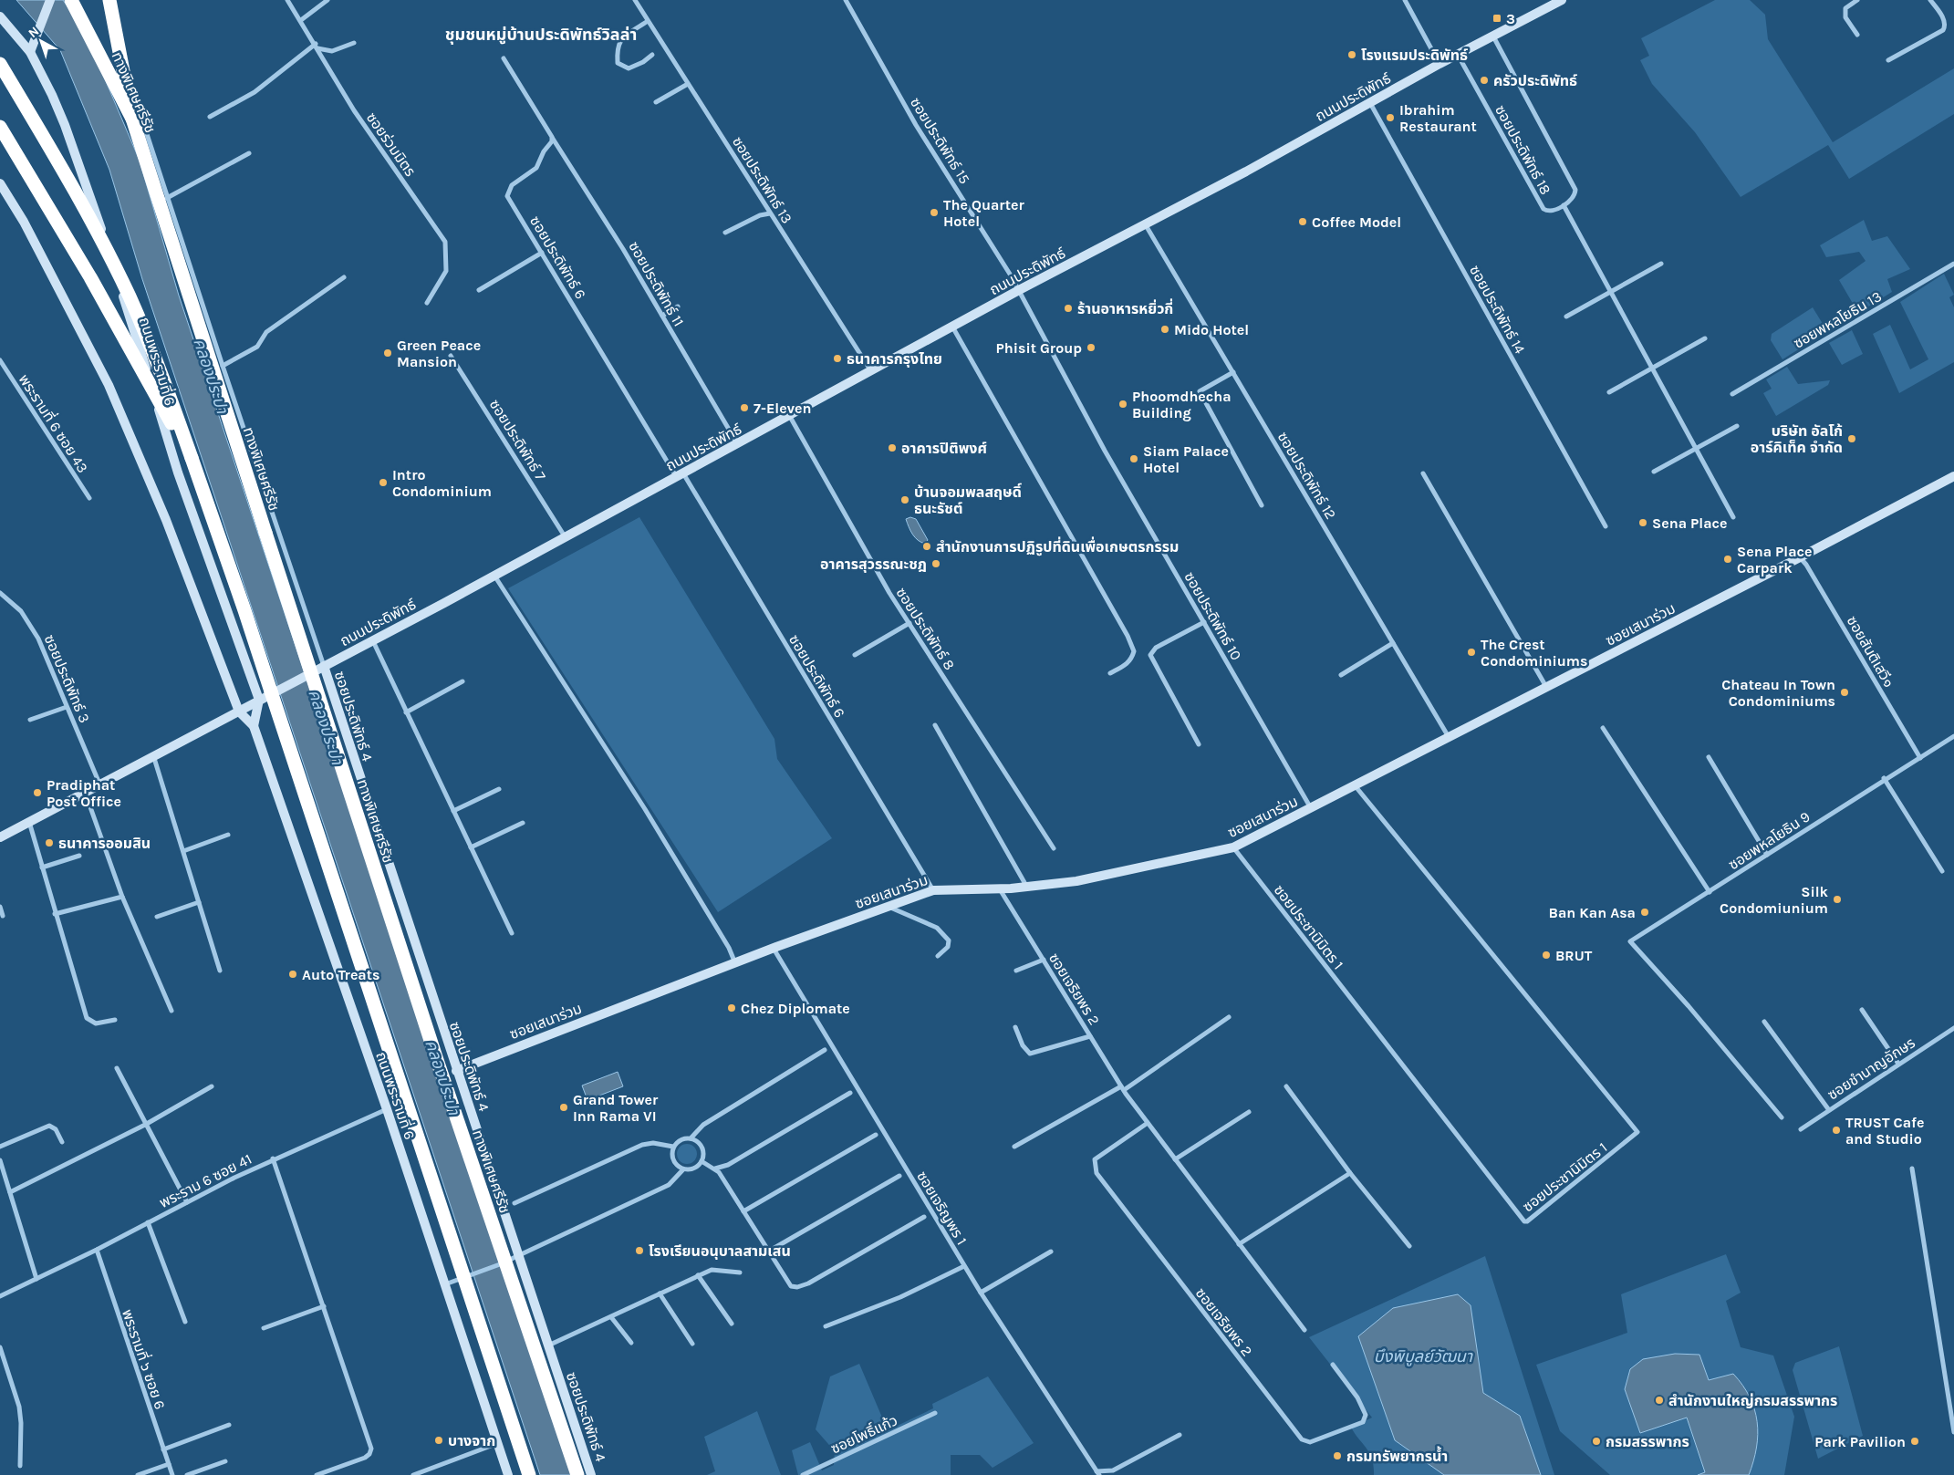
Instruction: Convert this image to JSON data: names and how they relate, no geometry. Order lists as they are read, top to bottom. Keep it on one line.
{"streets":{"highway":["ทางพิเศษศรีรัช"],"main road":["ถนนประดิพัทธ์","ถนนพระรามที่ 6","ซอยเสนาร่วม","ซอยประดิพัทธ์ 4"],"street":["ซอยประดิพัทธ์ 15","ซอยร่วมมิตร","ซอยประดิพัทธ์ 18","ซอยประดิพัทธ์ 13","ซอยประดิพัทธ์ 6","ซอยประดิพัทธ์ 11","ซอยประดิพัทธ์ 14","ซอยพหลโยธิน 13","พระรามที่ 6 ซอย 43","ซอยประดิพัทธ์ 7","ซอยประดิพัทธ์ 12","ซอยประดิพัทธ์ 10","ซอยประดิพัทธ์ 8","ซอยสันติเสวี๑","ซอยประดิพัทธ์ 3","ซอยพหลโยธิน 9","ซอยประชานิมิตร 1","ซอยเจริยพร 2","ซอยชำนาญอักษร","พระราม 6 ซอย 41","ซอยเจริญพร 1","พระรามที่ ๖ ซอย 6","ซอยโพธิ์แก้ว"]},"crossings":[["ถนนประดิพัทธ์","ซอยประดิพัทธ์ 15"],["ถนนประดิพัทธ์","ซอยประดิพัทธ์ 18"],["ถนนประดิพัทธ์","ซอยประดิพัทธ์ 13"],["ถนนประดิพัทธ์","ซอยประดิพัทธ์ 6"],["ถนนประดิพัทธ์","ซอยประดิพัทธ์ 11"],["ถนนประดิพัทธ์","ซอยประดิพัทธ์ 14"],["ถนนประดิพัทธ์","ถนนพระรามที่ 6"],["ถนนประดิพัทธ์","ซอยประดิพัทธ์ 7"],["ถนนประดิพัทธ์","ซอยประดิพัทธ์ 12"],["ถนนประดิพัทธ์","ซอยประดิพัทธ์ 10"],["ถนนประดิพัทธ์","ซอยประดิพัทธ์ 8"],["ถนนประดิพัทธ์","ซอยประดิพัทธ์ 3"],["ถนนประดิพัทธ์","ซอยประดิพัทธ์ 4"],["ซอยประดิพัทธ์ 15","ซอยประดิพัทธ์ 10"],["ซอยประดิพัทธ์ 6","ซอยประดิพัทธ์ 11"],["ซอยประดิพัทธ์ 6","ซอยเสนาร่วม"],["ถนนพระรามที่ 6","พระราม 6 ซอย 41"],["ซอยประดิพัทธ์ 12","ซอยเสนาร่วม"],["ซอยประดิพัทธ์ 10","ซอยเสนาร่วม"],["ซอยเสนาร่วม","ซอยสันติเสวี๑"],["ซอยเสนาร่วม","ซอยประดิพัทธ์ 4"],["ซอยเสนาร่วม","ซอยประชานิมิตร 1"],["ซอยเสนาร่วม","ซอยเจริยพร 2"],["ซอยเสนาร่วม","ซอยเจริญพร 1"],["ซอยสันติเสวี๑","ซอยพหลโยธิน 9"],["พระราม 6 ซอย 41","พระรามที่ ๖ ซอย 6"]],"districts":["ชุมชนหมู่บ้านประดิพัทธ์วิลล่า"],"water":["คลองประปา","บึงพิบูลย์วัฒนา"],"places":{"transit":["3"],"other":["โรงแรมประดิพัทธ์","ครัวประดิพัทธ์","Ibrahim Restaurant","The Quarter Hotel","Coffee Model","ร้านอาหารหยิ่วกี่","Mido Hotel","Phisit Group","Green Peace Mansion","ธนาคารกรุงไทย","Phoomdhecha Building","7-Eleven","บริษัท อัลโก้ อาร์คิเท็ค จำกัด","อาคารปิติพงศ์","Siam Palace Hotel","Intro Condominium","บ้านจอมพลสฤษดิ์ ธนะรัชต์","Sena Place","สำนักงานการปฏิรูปที่ดินเพื่อเกษตรกรรม","Sena Place Carpark","อาคารสุวรรณะชฎ","The Crest Condominiums","Chateau In Town Condominiums","Pradiphat Post Office","ธนาคารออมสิน","Silk Condomiunium","Ban Kan Asa","BRUT","Auto Treats","Chez Diplomate","Grand Tower Inn Rama VI","TRUST Cafe and Studio","โรงเรียนอนุบาลสามเสน","สำนักงานใหญ่กรมสรรพากร","บางจาก","กรมสรรพากร","Park Pavilion","กรมทรัพยากรน้ำ"]},"north":"top left"}
